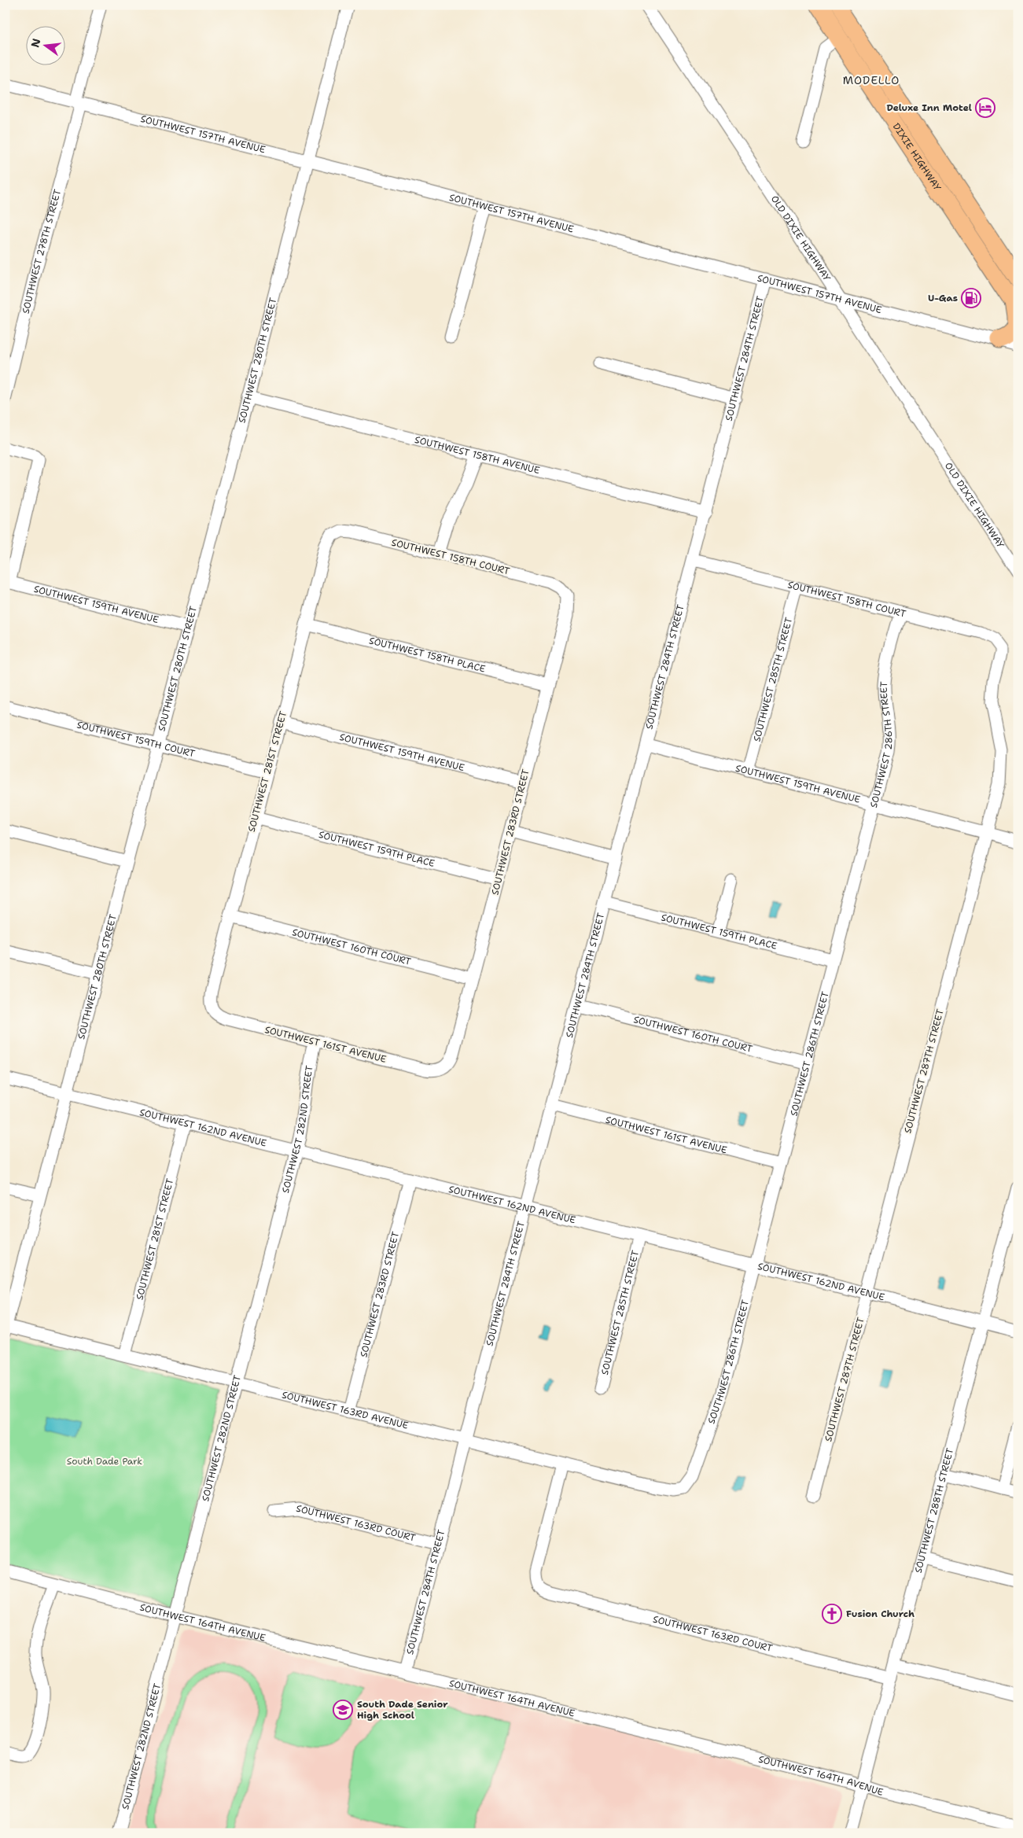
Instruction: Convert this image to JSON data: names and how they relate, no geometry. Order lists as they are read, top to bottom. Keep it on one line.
{"streets":{"highway":["DIXIE HIGHWAY"],"street":["SOUTHWEST 157TH AVENUE","OLD DIXIE HIGHWAY","SOUTHWEST 278TH STREET","SOUTHWEST 284TH STREET","SOUTHWEST 280TH STREET","SOUTHWEST 158TH AVENUE","SOUTHWEST 158TH COURT","SOUTHWEST 159TH AVENUE","SOUTHWEST 158TH PLACE","SOUTHWEST 285TH STREET","SOUTHWEST 159TH COURT","SOUTHWEST 286TH STREET","SOUTHWEST 281ST STREET","SOUTHWEST 283RD STREET","SOUTHWEST 159TH PLACE","SOUTHWEST 160TH COURT","SOUTHWEST 161ST AVENUE","SOUTHWEST 287TH STREET","SOUTHWEST 162ND AVENUE","SOUTHWEST 282ND STREET","SOUTHWEST 163RD AVENUE","SOUTHWEST 288TH STREET","SOUTHWEST 163RD COURT","SOUTHWEST 164TH AVENUE"]},"crossings":[["SOUTHWEST 157TH AVENUE","OLD DIXIE HIGHWAY"],["SOUTHWEST 157TH AVENUE","SOUTHWEST 278TH STREET"],["SOUTHWEST 157TH AVENUE","SOUTHWEST 284TH STREET"],["SOUTHWEST 157TH AVENUE","SOUTHWEST 280TH STREET"],["SOUTHWEST 284TH STREET","SOUTHWEST 158TH AVENUE"],["SOUTHWEST 284TH STREET","SOUTHWEST 158TH COURT"],["SOUTHWEST 284TH STREET","SOUTHWEST 159TH AVENUE"],["SOUTHWEST 284TH STREET","SOUTHWEST 159TH PLACE"],["SOUTHWEST 284TH STREET","SOUTHWEST 160TH COURT"],["SOUTHWEST 284TH STREET","SOUTHWEST 161ST AVENUE"],["SOUTHWEST 284TH STREET","SOUTHWEST 162ND AVENUE"],["SOUTHWEST 284TH STREET","SOUTHWEST 163RD AVENUE"],["SOUTHWEST 284TH STREET","SOUTHWEST 163RD COURT"],["SOUTHWEST 284TH STREET","SOUTHWEST 164TH AVENUE"],["SOUTHWEST 280TH STREET","SOUTHWEST 158TH AVENUE"],["SOUTHWEST 280TH STREET","SOUTHWEST 159TH AVENUE"],["SOUTHWEST 280TH STREET","SOUTHWEST 159TH COURT"],["SOUTHWEST 280TH STREET","SOUTHWEST 162ND AVENUE"],["SOUTHWEST 280TH STREET","SOUTHWEST 163RD AVENUE"],["SOUTHWEST 158TH COURT","SOUTHWEST 285TH STREET"],["SOUTHWEST 158TH COURT","SOUTHWEST 286TH STREET"],["SOUTHWEST 158TH COURT","SOUTHWEST 281ST STREET"],["SOUTHWEST 158TH COURT","SOUTHWEST 283RD STREET"],["SOUTHWEST 158TH COURT","SOUTHWEST 287TH STREET"],["SOUTHWEST 159TH AVENUE","SOUTHWEST 285TH STREET"],["SOUTHWEST 159TH AVENUE","SOUTHWEST 286TH STREET"],["SOUTHWEST 159TH AVENUE","SOUTHWEST 281ST STREET"],["SOUTHWEST 159TH AVENUE","SOUTHWEST 283RD STREET"],["SOUTHWEST 159TH AVENUE","SOUTHWEST 287TH STREET"],["SOUTHWEST 158TH PLACE","SOUTHWEST 281ST STREET"],["SOUTHWEST 158TH PLACE","SOUTHWEST 283RD STREET"],["SOUTHWEST 285TH STREET","SOUTHWEST 162ND AVENUE"],["SOUTHWEST 159TH COURT","SOUTHWEST 281ST STREET"],["SOUTHWEST 286TH STREET","SOUTHWEST 159TH PLACE"],["SOUTHWEST 286TH STREET","SOUTHWEST 160TH COURT"],["SOUTHWEST 286TH STREET","SOUTHWEST 161ST AVENUE"],["SOUTHWEST 286TH STREET","SOUTHWEST 162ND AVENUE"],["SOUTHWEST 286TH STREET","SOUTHWEST 163RD AVENUE"],["SOUTHWEST 281ST STREET","SOUTHWEST 159TH PLACE"],["SOUTHWEST 281ST STREET","SOUTHWEST 160TH COURT"],["SOUTHWEST 281ST STREET","SOUTHWEST 161ST AVENUE"],["SOUTHWEST 281ST STREET","SOUTHWEST 162ND AVENUE"],["SOUTHWEST 281ST STREET","SOUTHWEST 163RD AVENUE"],["SOUTHWEST 283RD STREET","SOUTHWEST 159TH PLACE"],["SOUTHWEST 283RD STREET","SOUTHWEST 160TH COURT"],["SOUTHWEST 283RD STREET","SOUTHWEST 161ST AVENUE"],["SOUTHWEST 283RD STREET","SOUTHWEST 162ND AVENUE"],["SOUTHWEST 283RD STREET","SOUTHWEST 163RD AVENUE"],["SOUTHWEST 161ST AVENUE","SOUTHWEST 282ND STREET"],["SOUTHWEST 287TH STREET","SOUTHWEST 162ND AVENUE"],["SOUTHWEST 162ND AVENUE","SOUTHWEST 282ND STREET"],["SOUTHWEST 162ND AVENUE","SOUTHWEST 288TH STREET"],["SOUTHWEST 282ND STREET","SOUTHWEST 163RD AVENUE"],["SOUTHWEST 282ND STREET","SOUTHWEST 164TH AVENUE"],["SOUTHWEST 163RD AVENUE","SOUTHWEST 163RD COURT"],["SOUTHWEST 288TH STREET","SOUTHWEST 163RD COURT"],["SOUTHWEST 288TH STREET","SOUTHWEST 164TH AVENUE"]],"districts":["MODELLO"],"parks":["South Dade Park"],"places":{"hotel":["Deluxe Inn Motel"],"fuel station":["U-Gas"],"church":["Fusion Church"],"school or university":["South Dade Senior High School"]},"north":"left"}
